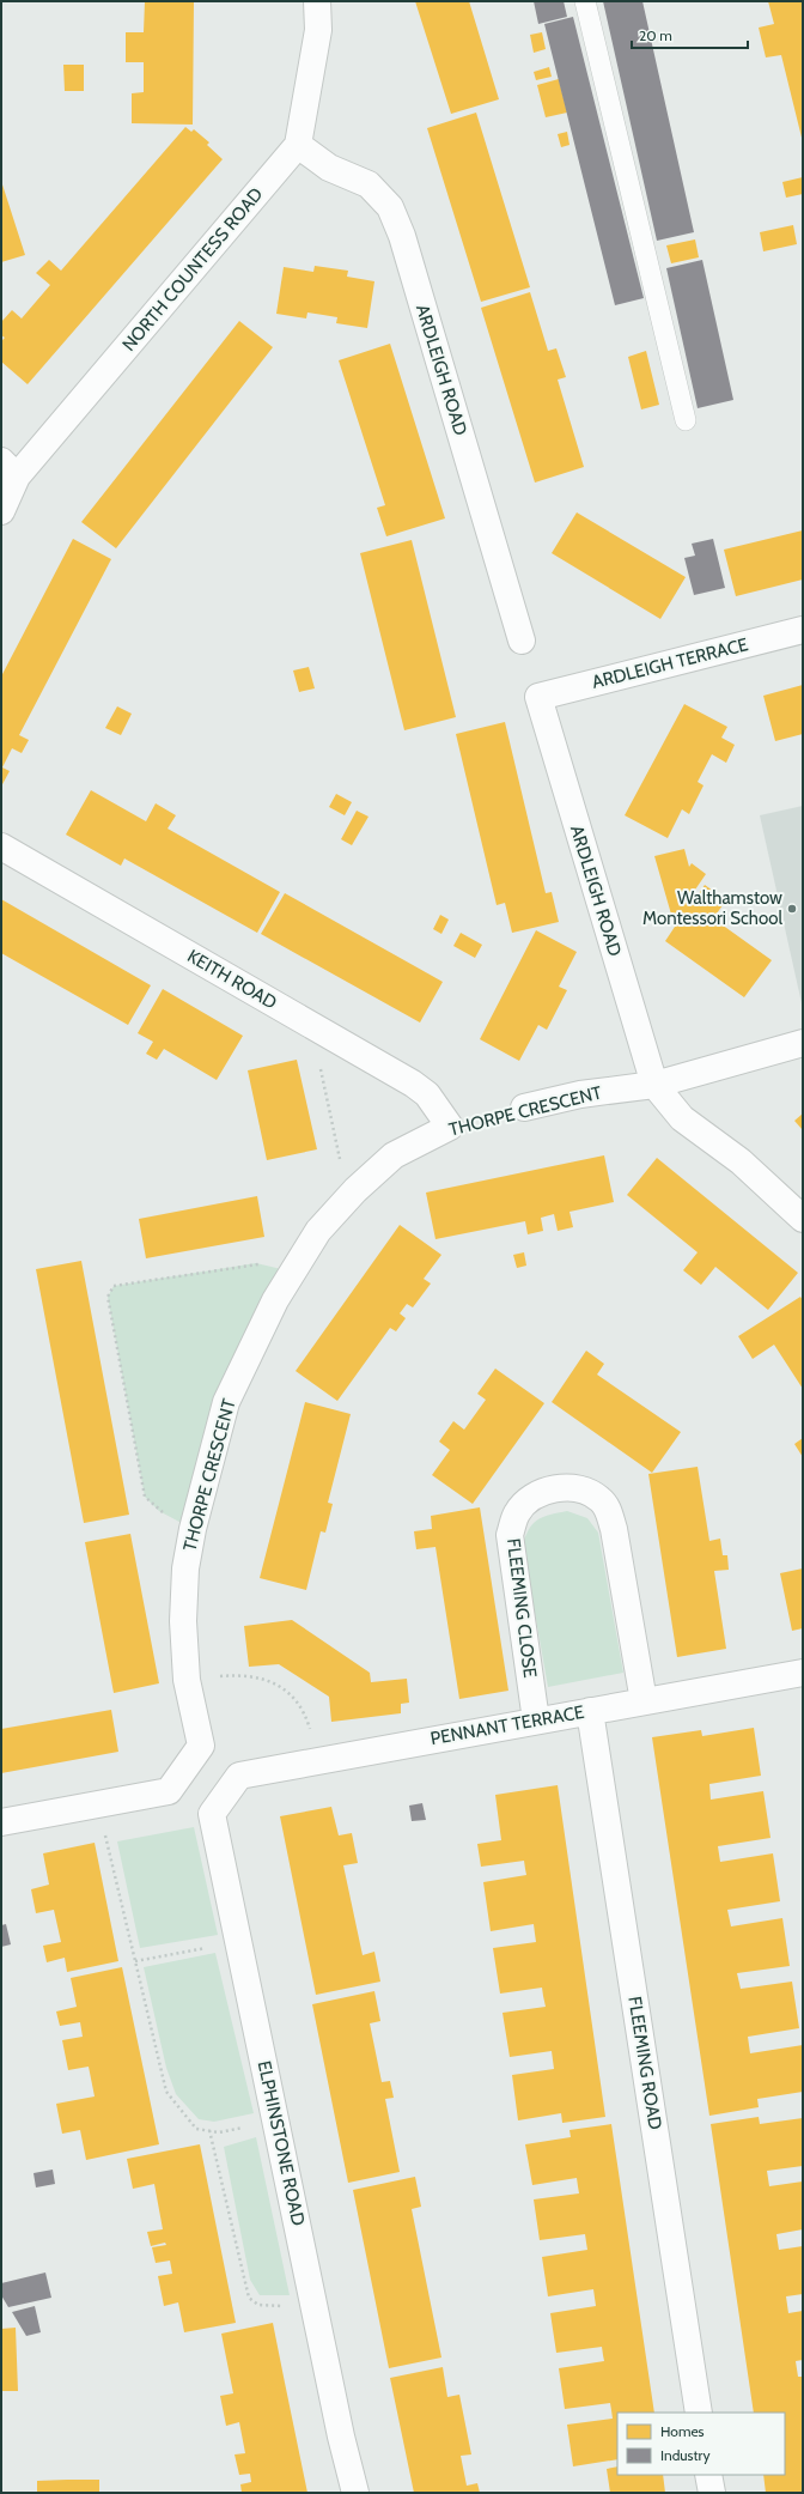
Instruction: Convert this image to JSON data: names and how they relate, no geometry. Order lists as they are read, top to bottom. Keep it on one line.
{"streets":{"street":["NORTH COUNTESS ROAD","ARDLEIGH ROAD","ARDLEIGH TERRACE","KEITH ROAD","THORPE CRESCENT","FLEEMING CLOSE","PENNANT TERRACE","FLEEMING ROAD","ELPHINSTONE ROAD"]},"crossings":[["NORTH COUNTESS ROAD","ARDLEIGH ROAD"],["ARDLEIGH ROAD","ARDLEIGH TERRACE"],["ARDLEIGH ROAD","THORPE CRESCENT"],["KEITH ROAD","THORPE CRESCENT"],["FLEEMING CLOSE","PENNANT TERRACE"],["PENNANT TERRACE","FLEEMING ROAD"],["PENNANT TERRACE","ELPHINSTONE ROAD"]],"places":["Walthamstow Montessori School"],"legend":["Homes","Industry"],"scale_bar":"20 m"}
